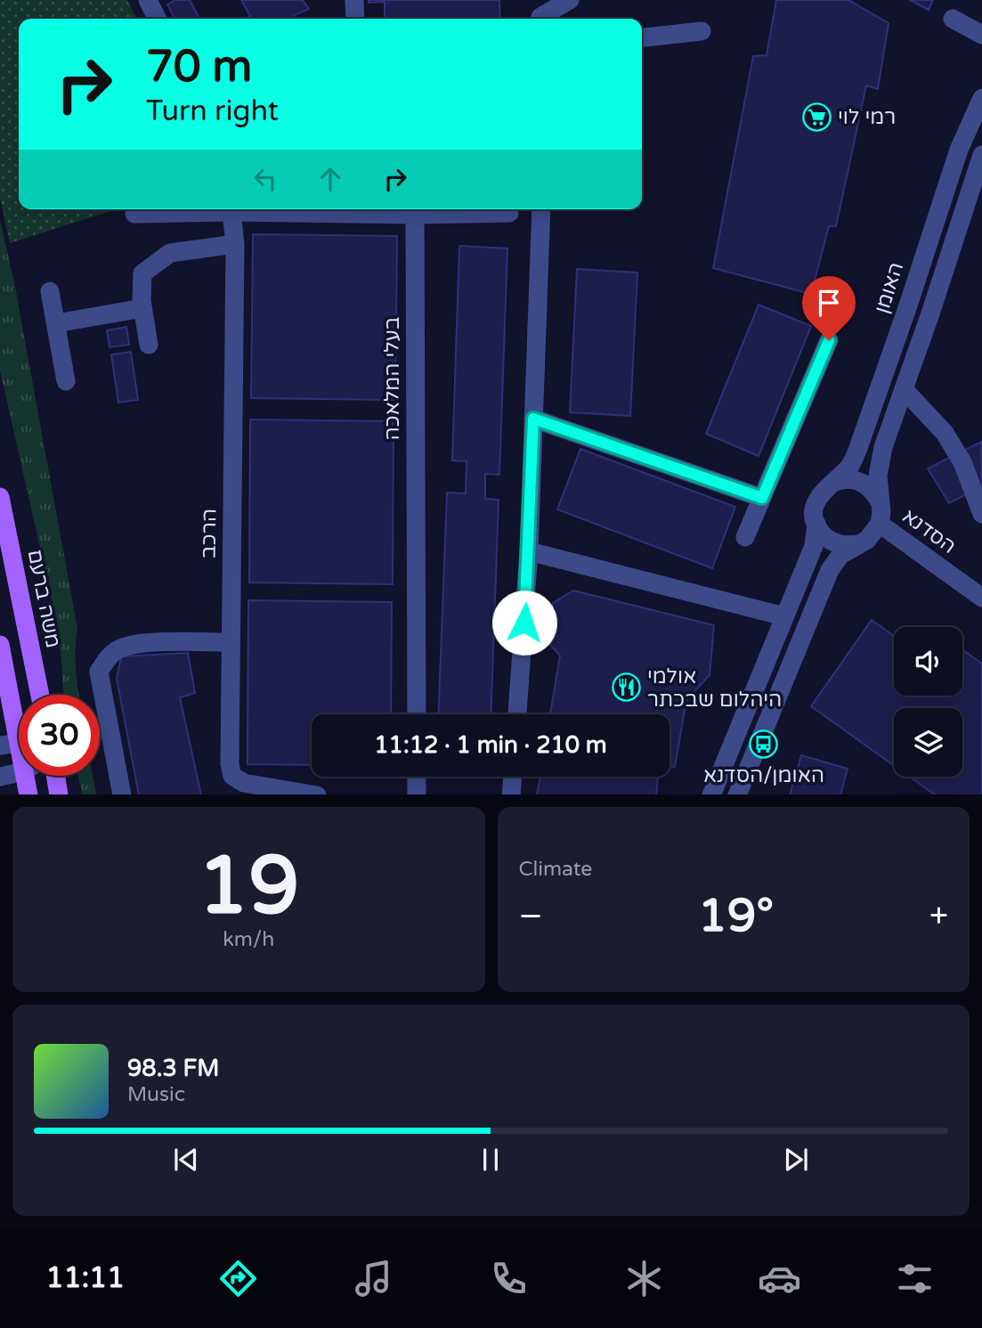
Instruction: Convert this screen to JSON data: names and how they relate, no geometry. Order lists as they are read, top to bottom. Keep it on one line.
{"streets":{"main road":["משה ברעם"],"street":["האומן","בעלי המלאכה","הסדנא","הרכב"]},"crossings":[["האומן","הסדנא"]],"places":{"supermarket":["רמי לוי"],"restaurant":["אולמי היהלום שבכתר"],"bus stop":["האומן/הסדנא"]},"page":{"turn":["70 m","Turn right"],"limit":"30","trip":"11:12 · 1 min · 210 m","tile":[["19","km/h"],"Climate"],"heat":["−","19°","+"],"song":["98.3 FM","Music"],"tabs":"11:11"}}
